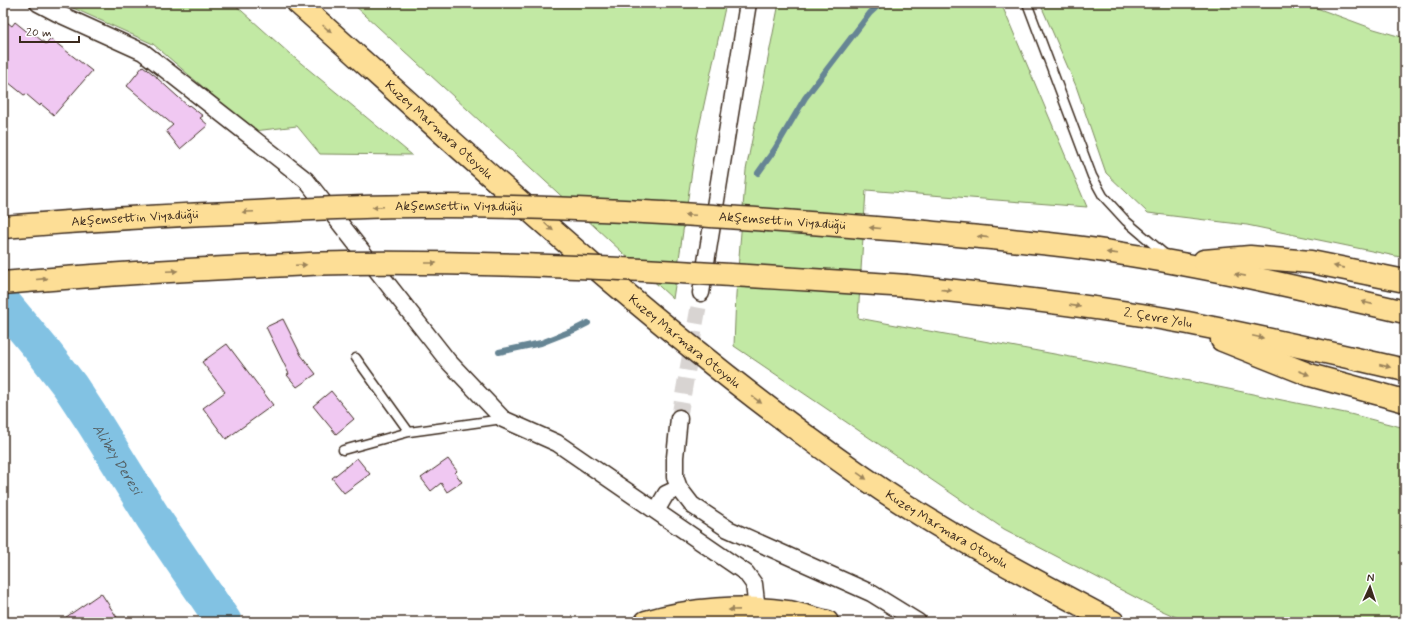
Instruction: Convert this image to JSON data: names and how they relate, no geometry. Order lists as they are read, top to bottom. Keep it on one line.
{"streets":{"main road":["Kuzey Marmara Otoyolu","Akşemsettin Viyadüğü","2. Çevre Yolu"]},"one_way":["Kuzey Marmara Otoyolu","Akşemsettin Viyadüğü"],"water":["Alibey Deresi"],"scale_bar":"20 m","north":"top"}
